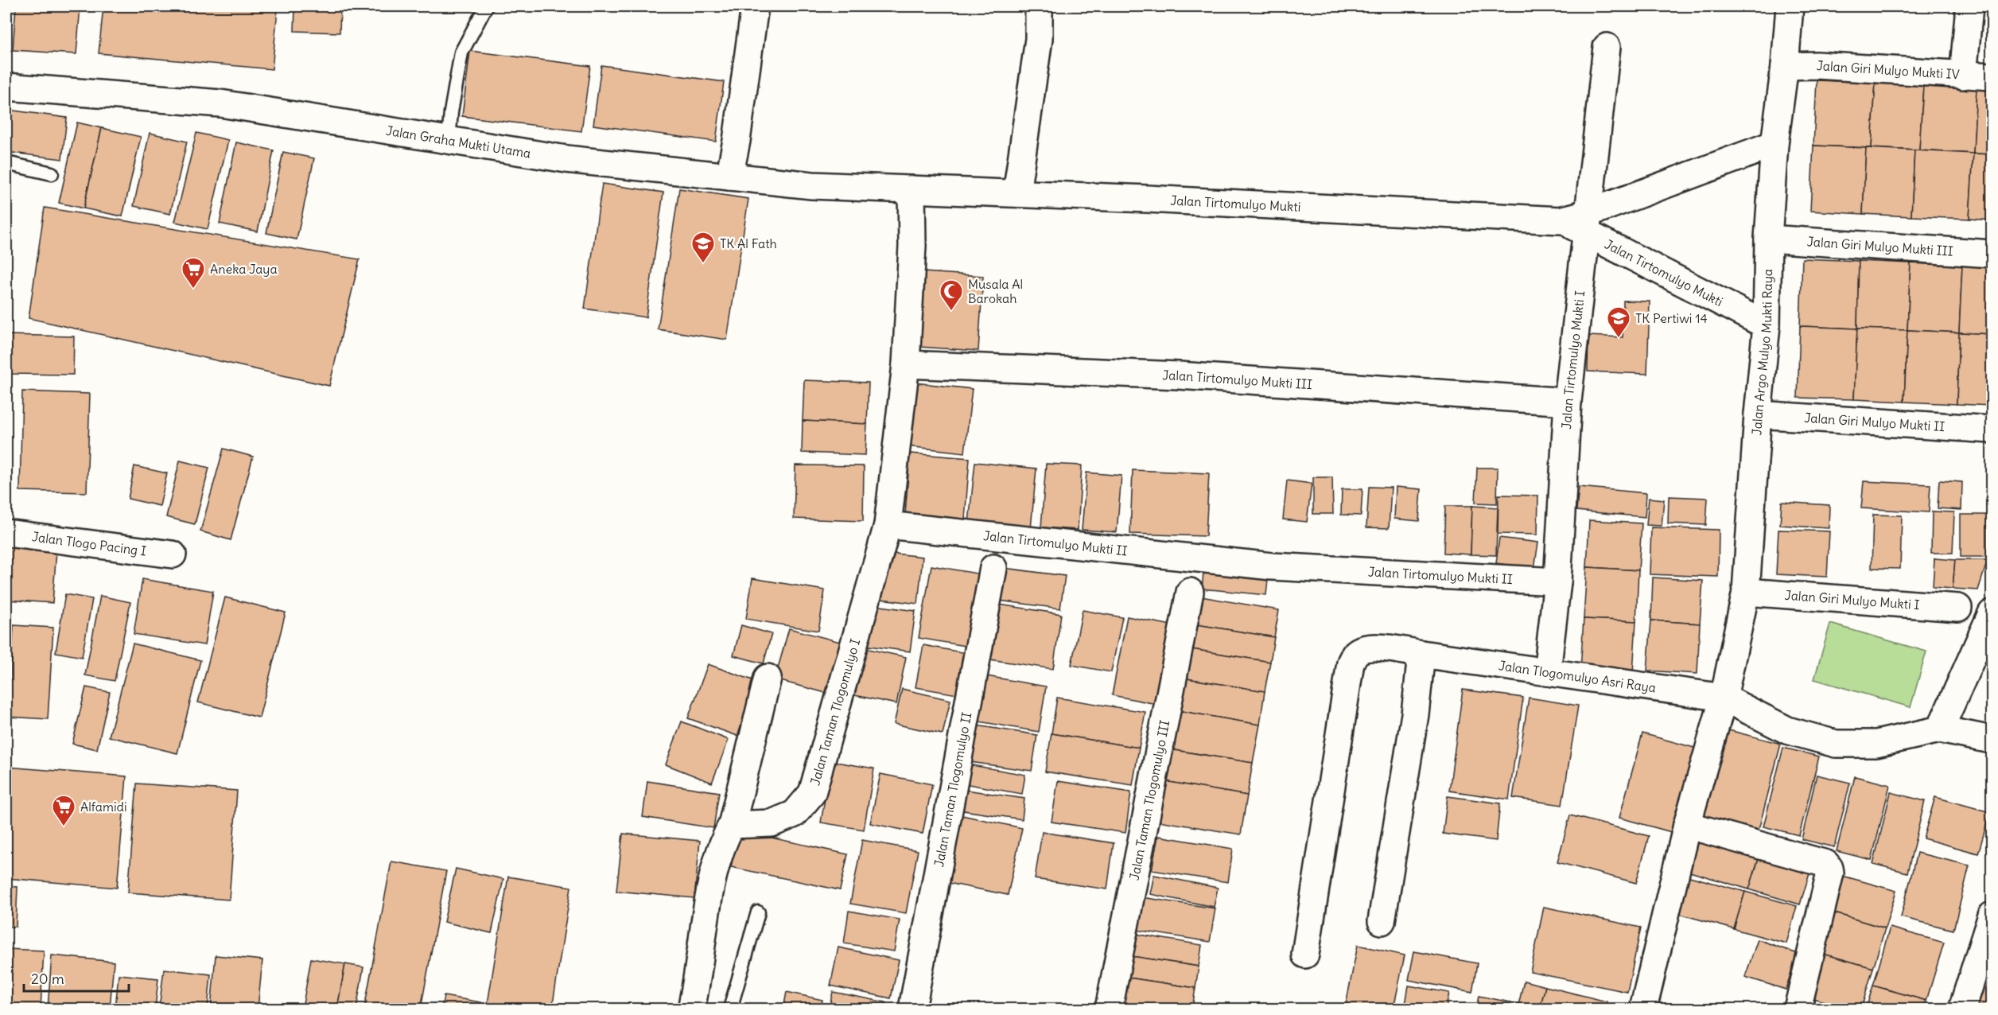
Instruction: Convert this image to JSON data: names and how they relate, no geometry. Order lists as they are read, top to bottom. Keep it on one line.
{"streets":{"street":["Jalan Giri Mulyo Mukti IV","Jalan Graha Mukti Utama","Jalan Tirtomulyo Mukti","Jalan Giri Mulyo Mukti III","Jalan Argo Mulyo Mukti Raya","Jalan Tirtomulyo Mukti I","Jalan Tirtomulyo Mukti III","Jalan Giri Mulyo Mukti II","Jalan Tirtomulyo Mukti II","Jalan Tlogo Pacing I","Jalan Giri Mulyo Mukti I","Jalan Tlogomulyo Asri Raya","Jalan Taman Tlogomulyo I","Jalan Taman Tlogomulyo II","Jalan Taman Tlogomulyo III"]},"crossings":[["Jalan Giri Mulyo Mukti IV","Jalan Argo Mulyo Mukti Raya"],["Jalan Graha Mukti Utama","Jalan Tirtomulyo Mukti"],["Jalan Tirtomulyo Mukti","Jalan Argo Mulyo Mukti Raya"],["Jalan Tirtomulyo Mukti","Jalan Tirtomulyo Mukti I"],["Jalan Giri Mulyo Mukti III","Jalan Argo Mulyo Mukti Raya"],["Jalan Argo Mulyo Mukti Raya","Jalan Giri Mulyo Mukti II"],["Jalan Argo Mulyo Mukti Raya","Jalan Giri Mulyo Mukti I"],["Jalan Argo Mulyo Mukti Raya","Jalan Tlogomulyo Asri Raya"],["Jalan Tirtomulyo Mukti I","Jalan Tirtomulyo Mukti III"],["Jalan Tirtomulyo Mukti I","Jalan Tirtomulyo Mukti II"],["Jalan Tirtomulyo Mukti I","Jalan Tlogomulyo Asri Raya"],["Jalan Tirtomulyo Mukti II","Jalan Taman Tlogomulyo I"]],"places":{"school or university":["TK Al Fath","TK Pertiwi 14"],"supermarket":["Aneka Jaya","Alfamidi"],"mosque":["Musala Al Barokah"]},"scale_bar":"20 m"}
